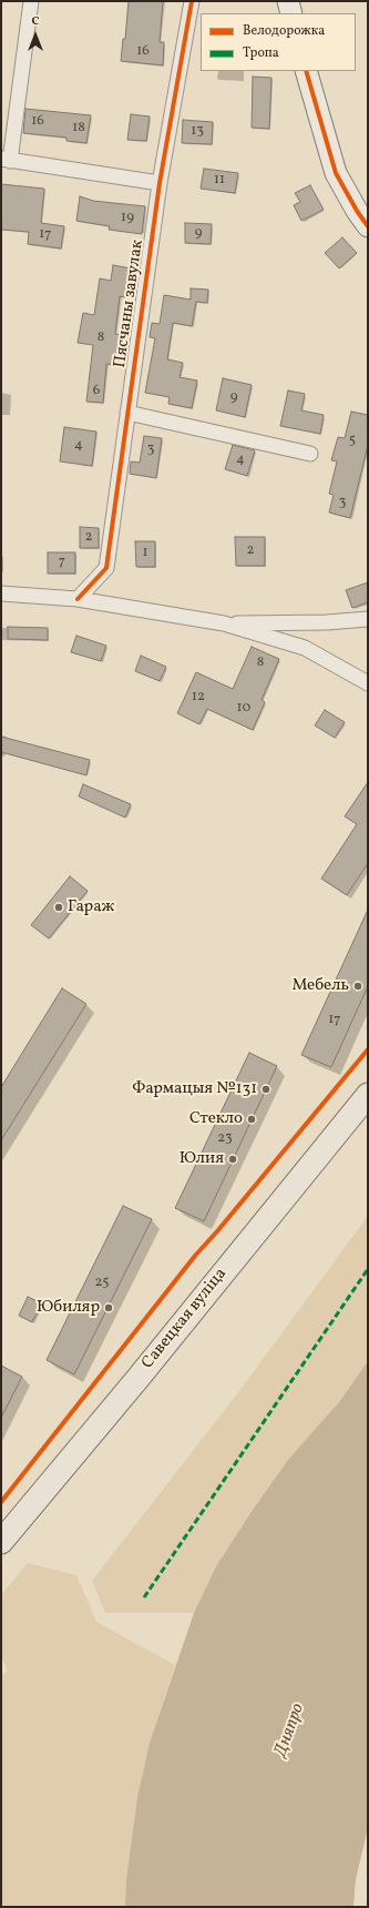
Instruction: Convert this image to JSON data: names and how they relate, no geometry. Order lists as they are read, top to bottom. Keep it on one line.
{"streets":{"main road":["Савецкая вуліца"],"street":["Пясчаны завулак"]},"water":["Дняпро"],"places":["Гараж","Мебель","Фармацыя №131","Стекло","Юлия","Юбиляр"],"house_numbers":["16","16","18","13","11","19","9","17","8","6","9","5","4","3","4","3","2","2","1","7","8","12","10","17","23","25"],"legend":["Велодорожка","Тропа"],"north":"top"}
